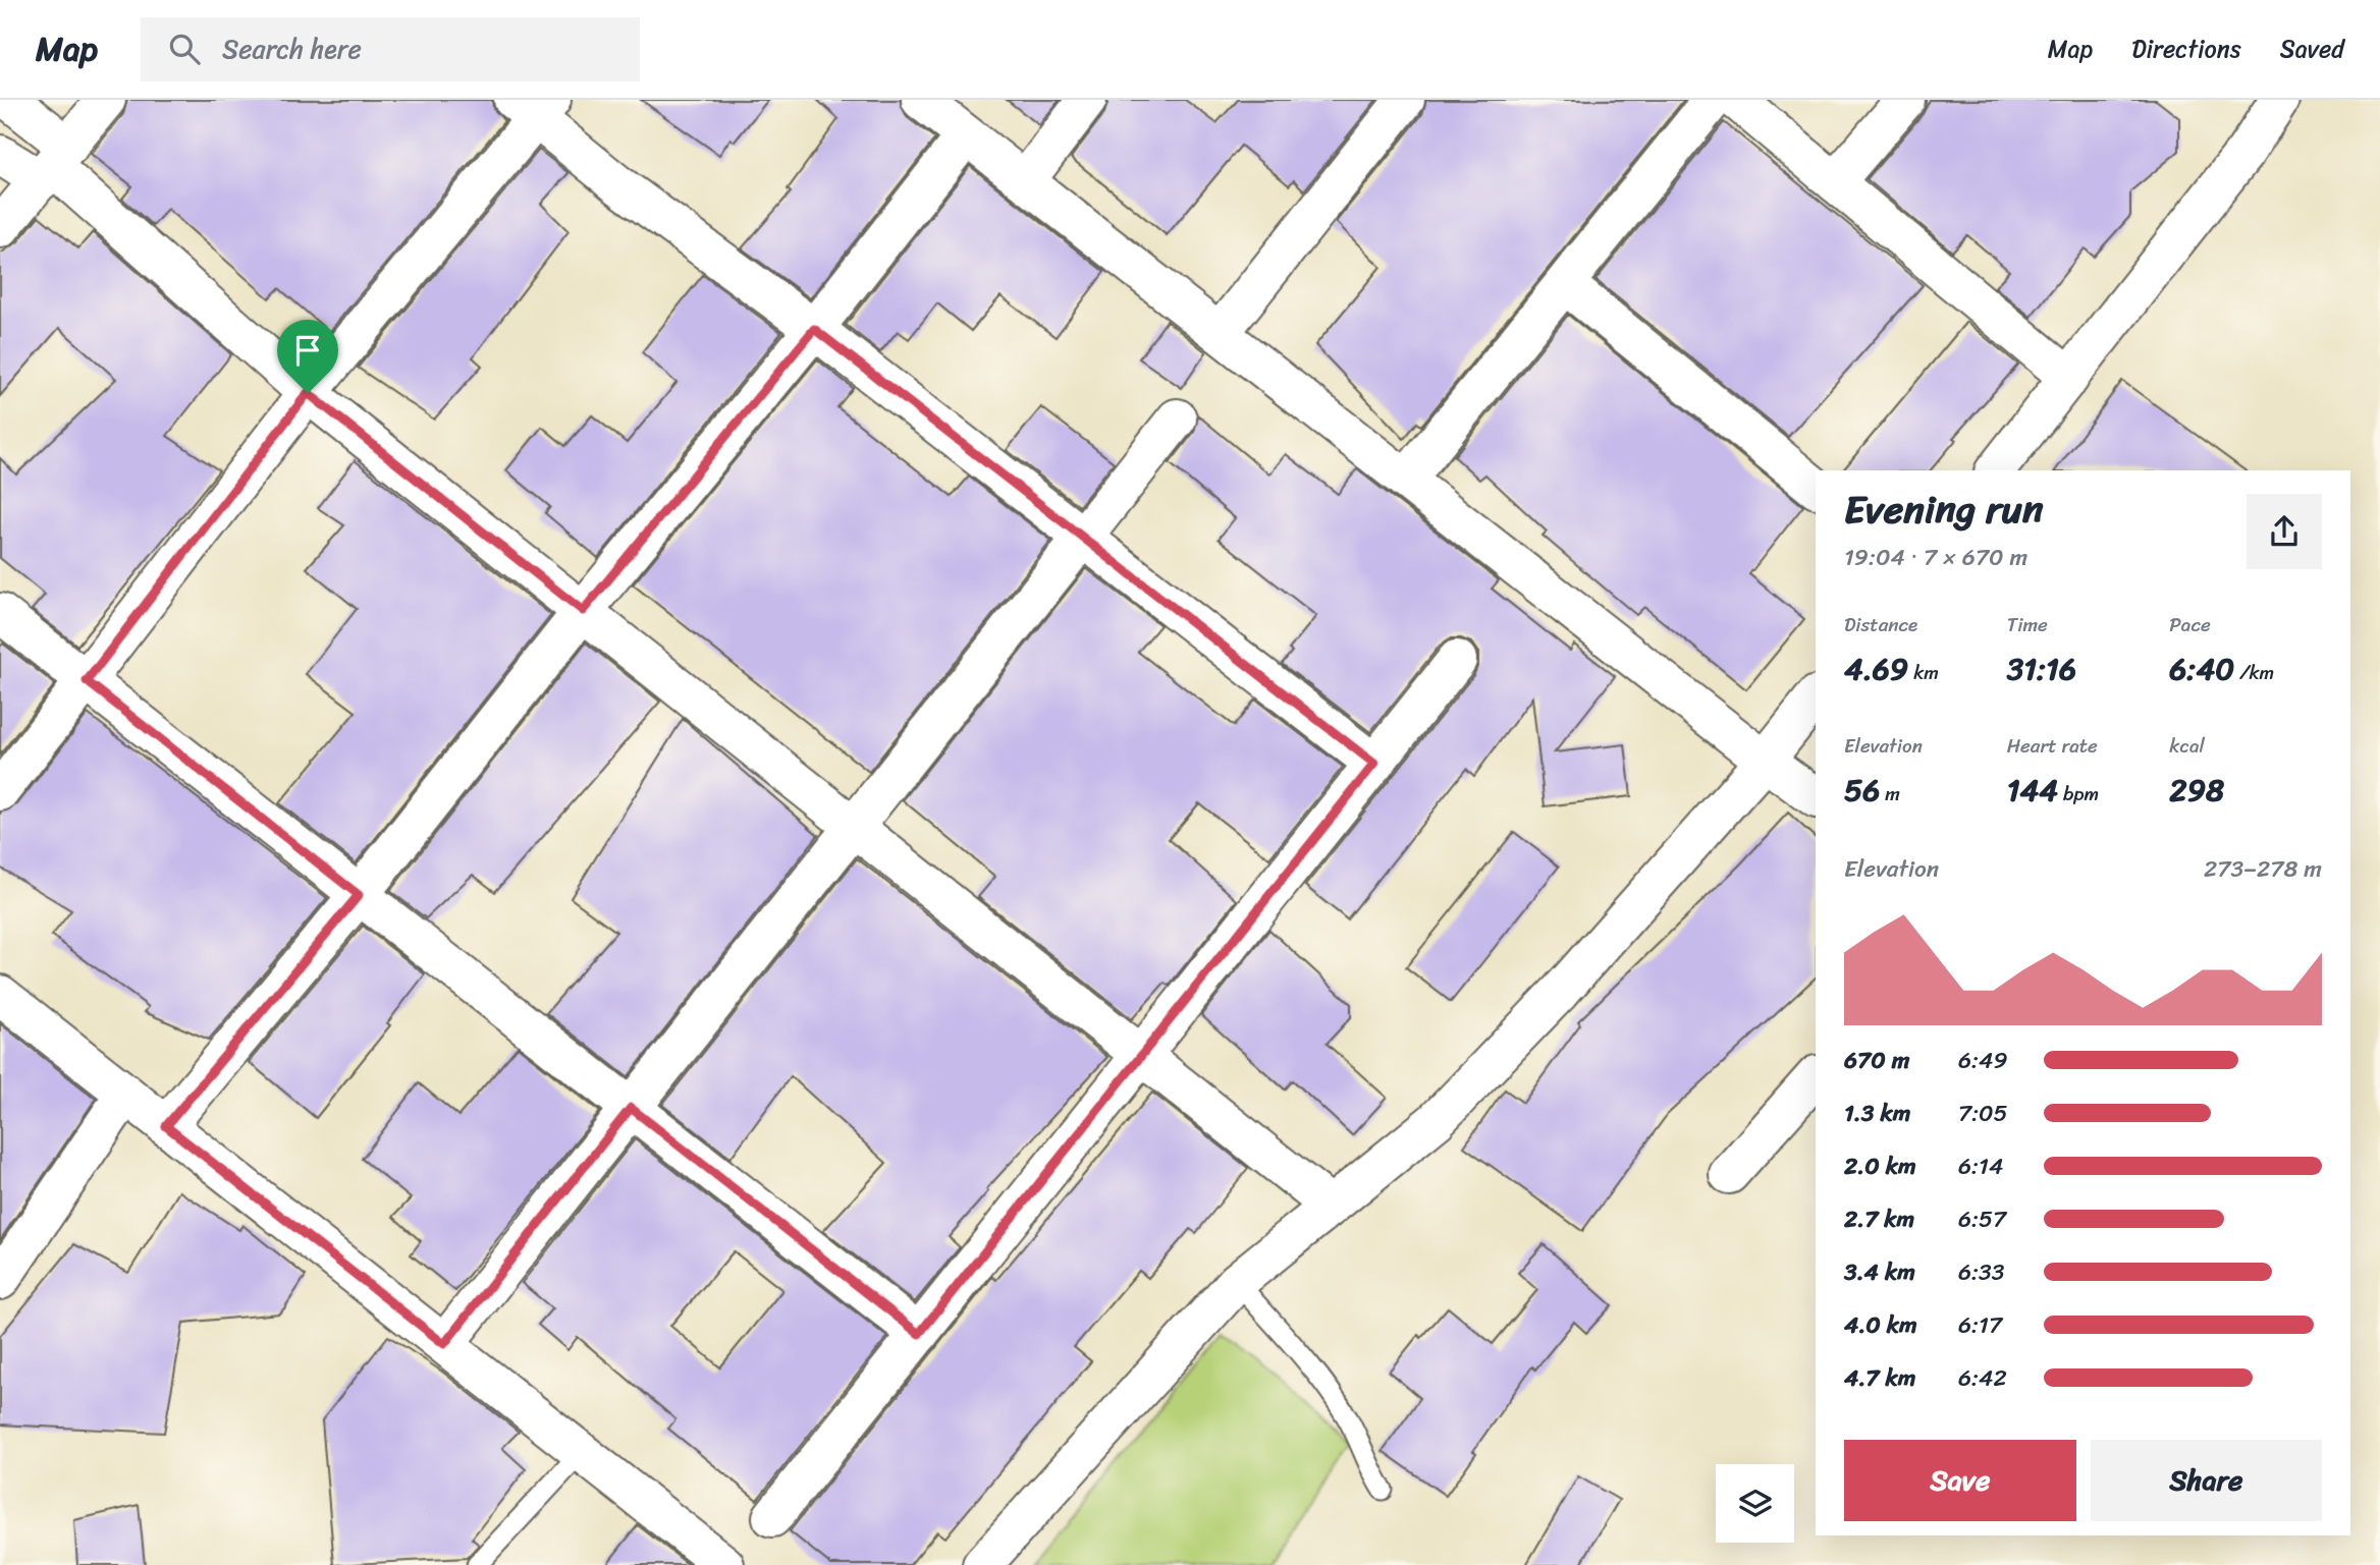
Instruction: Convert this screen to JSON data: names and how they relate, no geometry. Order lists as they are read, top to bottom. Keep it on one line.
{"page":{"header":"Map","search":"Search here","nav":["Map","Directions","Saved"],"heading":["Evening run","19:04 · 7 × 670 m"],"stats":[["Distance","4.69 km"],["Time","31:16"],["Pace","6:40 /km"],["Elevation","56 m"],["Heart rate","144 bpm"],["kcal","298"]],"chart":["Elevation","273–278 m"],"list":[{"name":"670 m","note":"6:49"},{"name":"1.3 km","note":"7:05"},{"name":"2.0 km","note":"6:14"},{"name":"2.7 km","note":"6:57"},{"name":"3.4 km","note":"6:33"},{"name":"4.0 km","note":"6:17"},{"name":"4.7 km","note":"6:42"}],"buttons":["Save","Share"]}}
